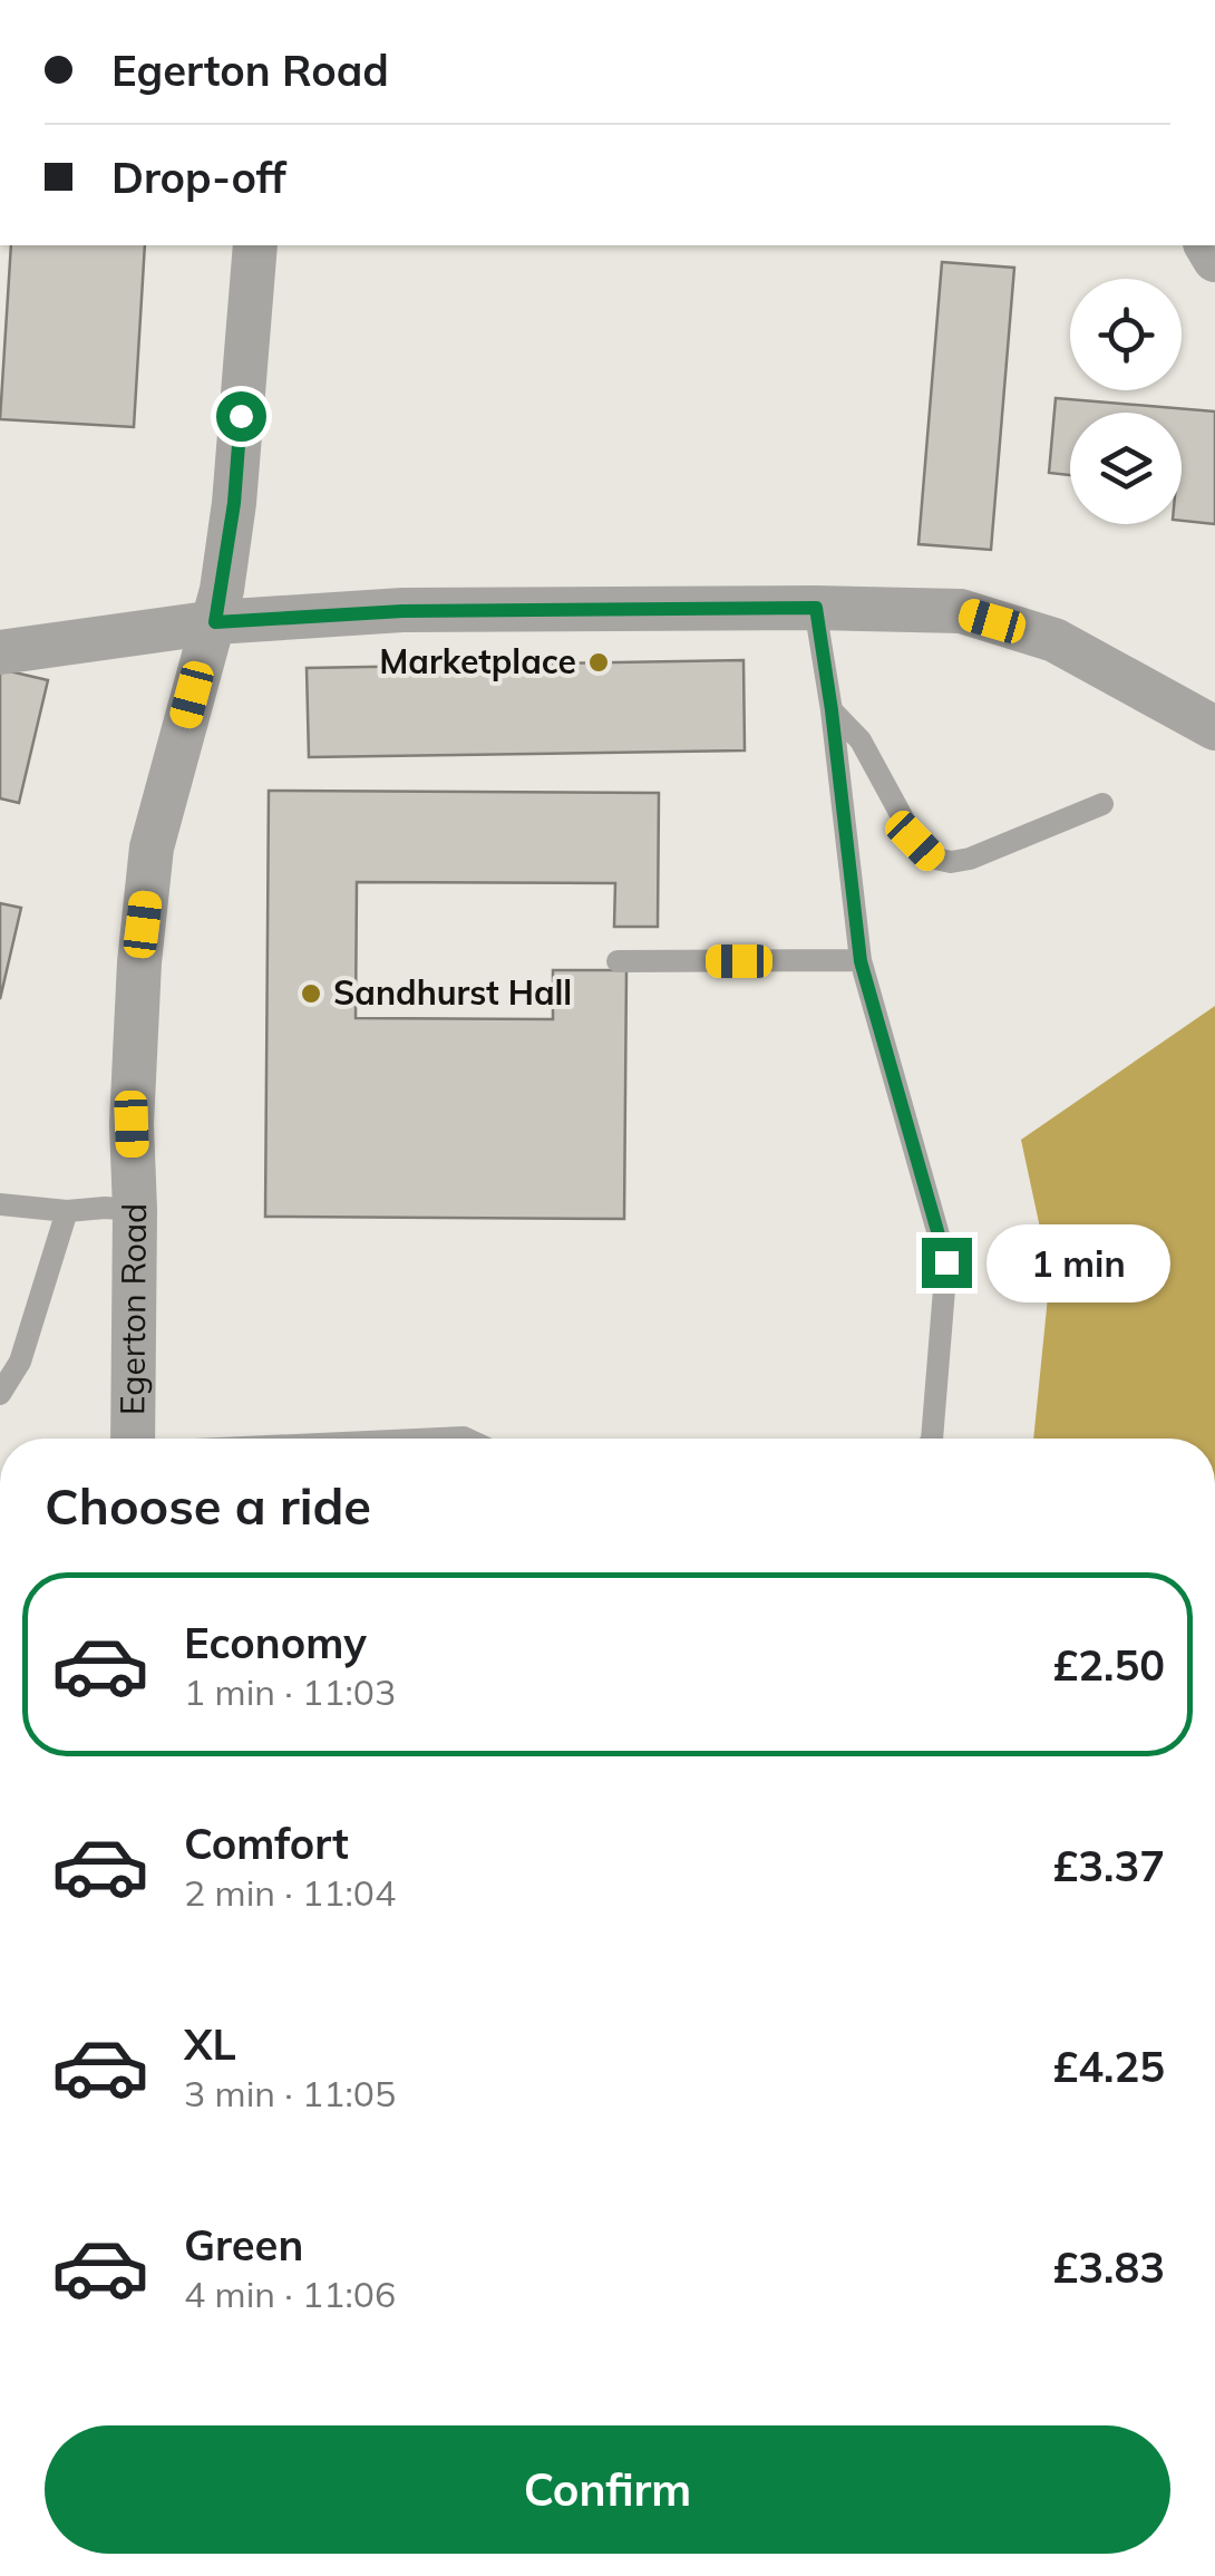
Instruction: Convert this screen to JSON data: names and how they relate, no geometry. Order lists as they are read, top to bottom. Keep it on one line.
{"streets":{"street":["Egerton Road"]},"places":["Marketplace","Sandhurst Hall"],"page":{"banner":["Egerton Road","Drop-off"],"bubble":"1 min","heading":"Choose a ride","list":[{"name":"Economy","note":"1 min · 11:03","value":"£2.50"},{"name":"Comfort","note":"2 min · 11:04","value":"£3.37"},{"name":"XL","note":"3 min · 11:05","value":"£4.25"},{"name":"Green","note":"4 min · 11:06","value":"£3.83"}],"buttons":"Confirm"}}
